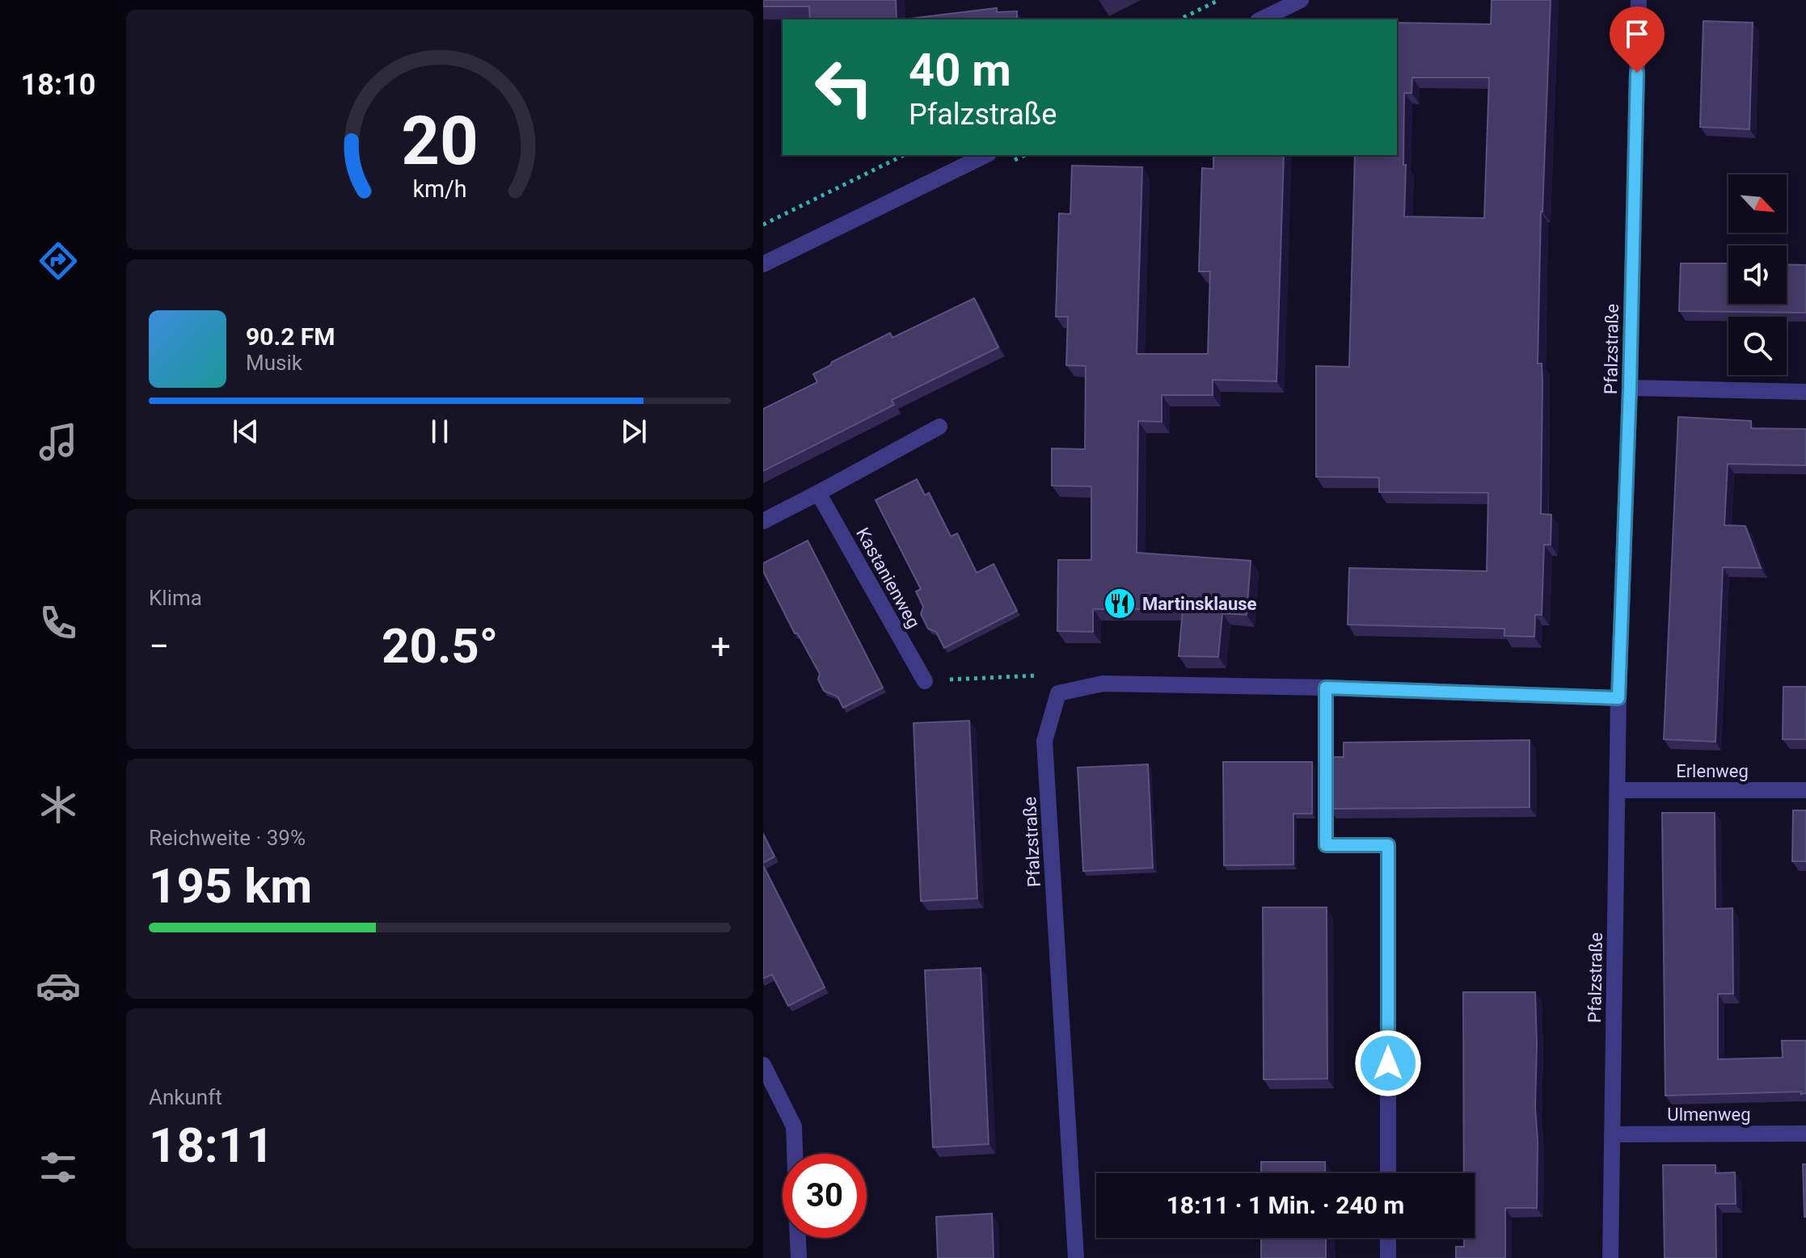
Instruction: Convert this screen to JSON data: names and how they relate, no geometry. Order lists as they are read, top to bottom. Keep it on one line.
{"streets":{"street":["Pfalzstraße","Kastanienweg","Erlenweg","Ulmenweg"]},"crossings":[["Pfalzstraße","Erlenweg"],["Pfalzstraße","Ulmenweg"]],"places":{"restaurant":["Martinsklause"]},"north":"bottom right","page":{"tabs":"18:10","turn":["40 m","Pfalzstraße"],"song":["90.2 FM","Musik"],"tile":["Klima",["Reichweite · 39%","195 km"],["Ankunft","18:11"]],"heat":["−","20.5°","+"],"limit":"30","trip":"18:11 · 1 Min. · 240 m","gauge":["20","km/h"]}}
